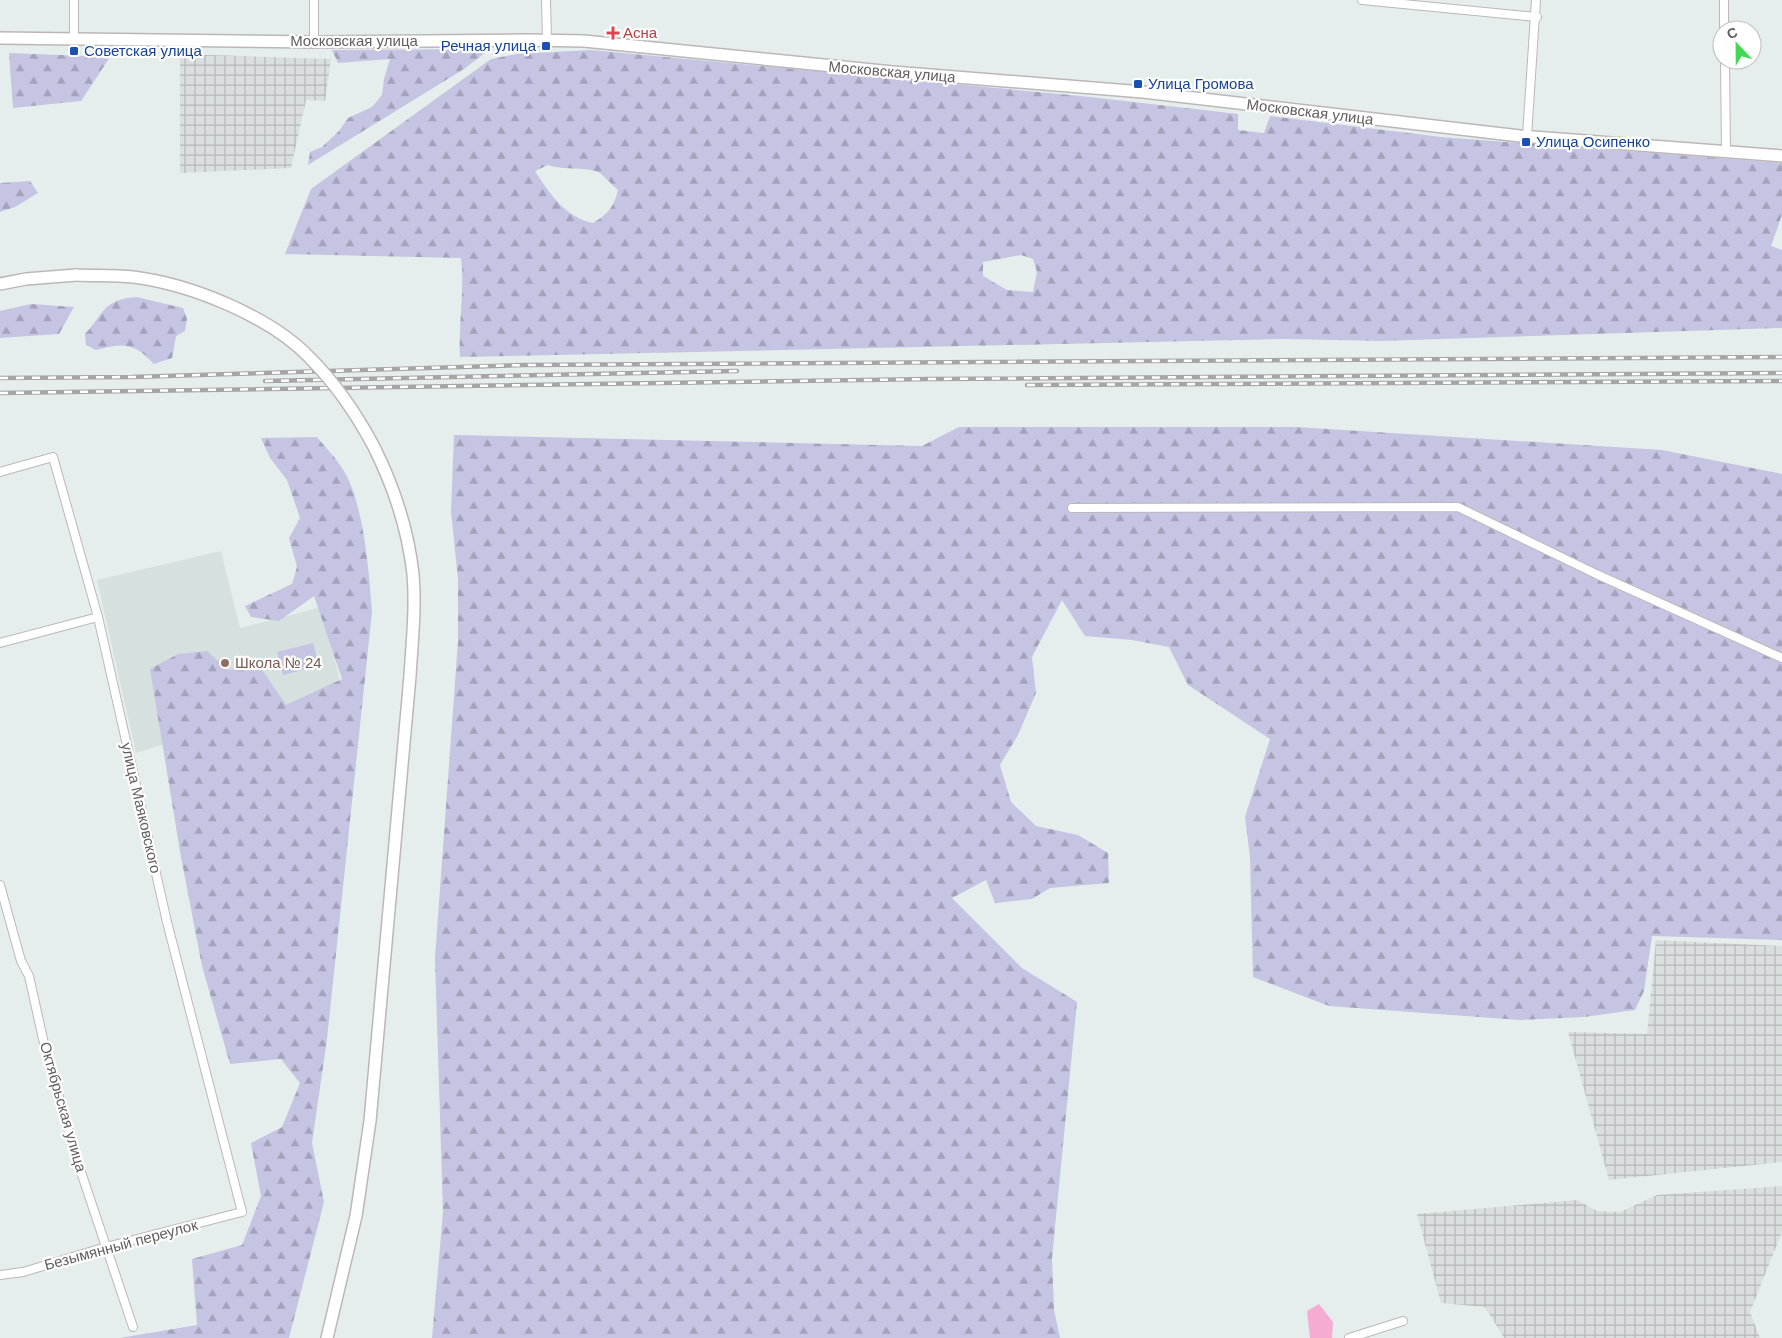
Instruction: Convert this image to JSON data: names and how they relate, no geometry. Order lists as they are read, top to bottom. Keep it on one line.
{"streets":{"street":["Московская улица","улица Маяковского","Октябрьская улица","Безымянный переулок"]},"crossings":[["улица Маяковского","Безымянный переулок"],["Октябрьская улица","Безымянный переулок"]],"places":{"health":["Асна"],"transit":["Речная улица","Советская улица","Улица Громова","Улица Осипенко"],"other":["Школа № 24"]},"north":"top"}
